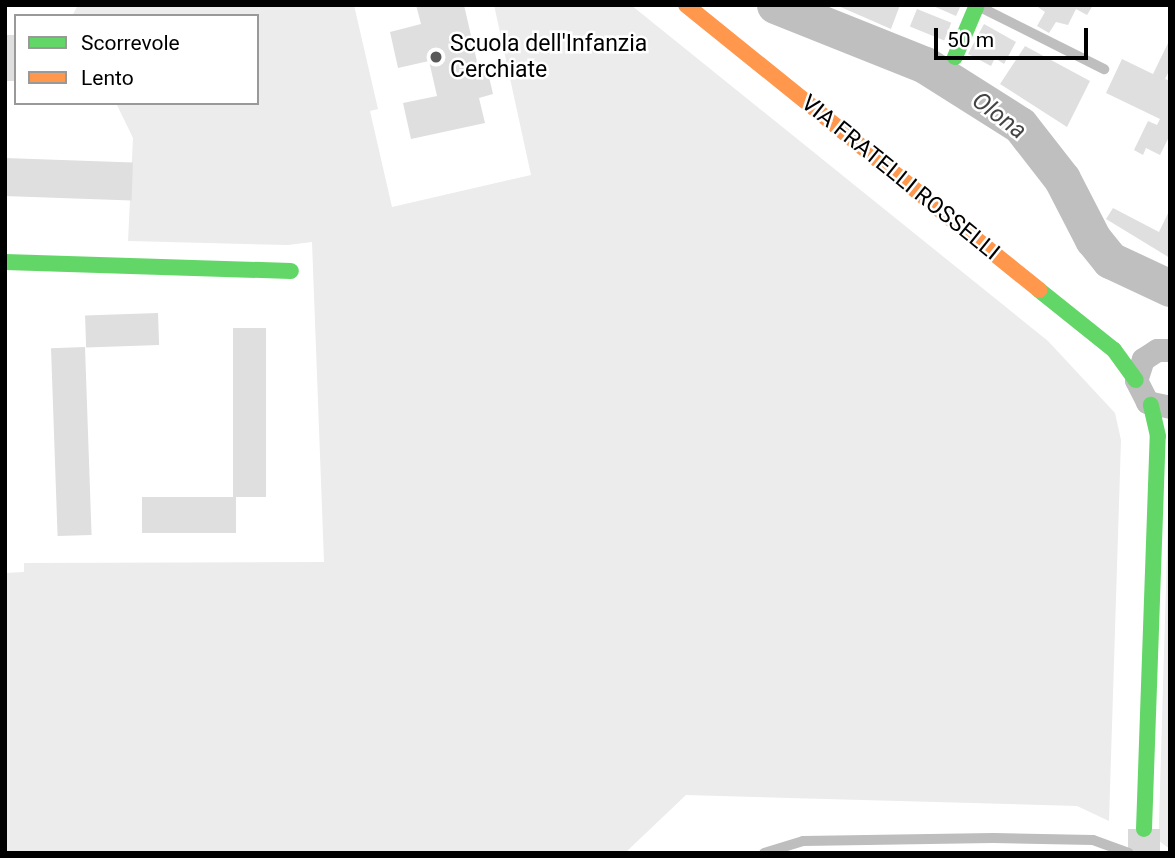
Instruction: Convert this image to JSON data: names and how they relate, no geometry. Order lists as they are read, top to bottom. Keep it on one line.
{"streets":{"street":["VIA FRATELLI ROSSELLI"]},"water":["Olona"],"places":["Scuola dell'Infanzia Cerchiate"],"legend":["Scorrevole","Lento"],"scale_bar":"50 m"}
